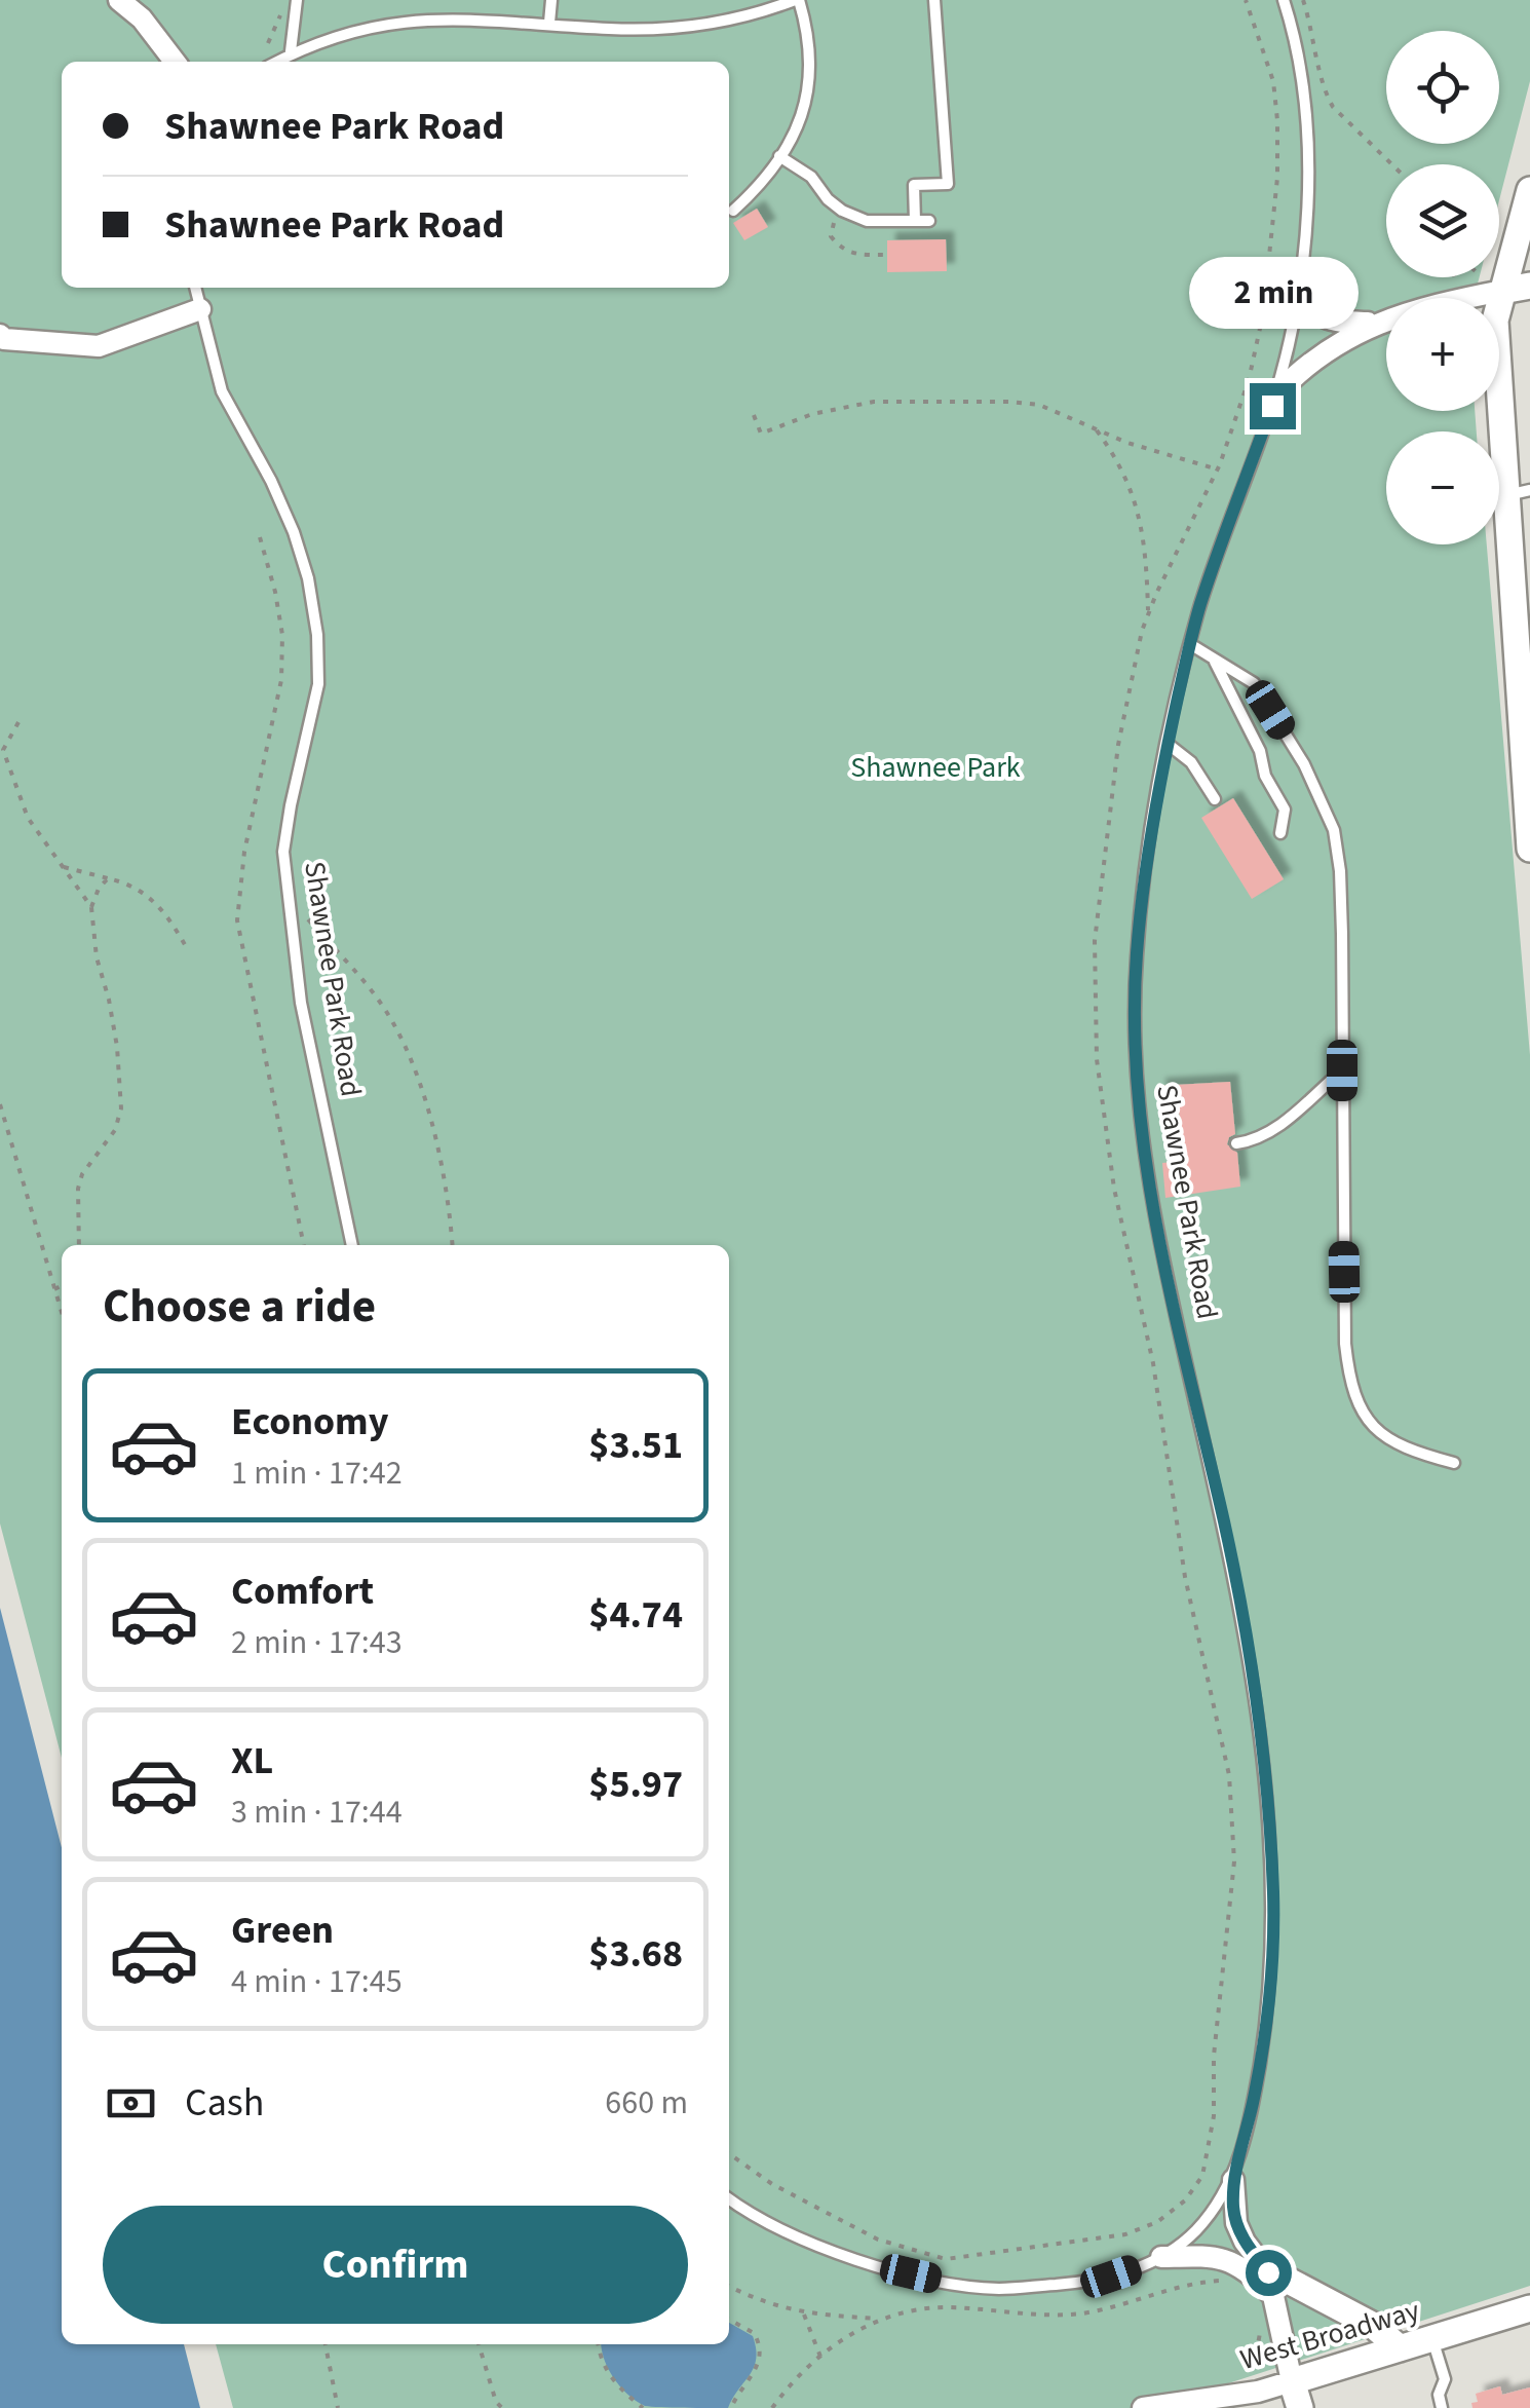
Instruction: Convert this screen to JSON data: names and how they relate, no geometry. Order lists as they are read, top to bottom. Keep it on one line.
{"streets":{"street":["Shawnee Park Road","West Broadway"]},"crossings":[["Shawnee Park Road","West Broadway"]],"parks":["Shawnee Park"],"page":{"map_buttons":["+","−"],"banner":["Shawnee Park Road","Shawnee Park Road"],"bubble":"2 min","heading":"Choose a ride","list":[{"name":"Economy","note":"1 min · 17:42","value":"$3.51"},{"name":"Comfort","note":"2 min · 17:43","value":"$4.74"},{"name":"XL","note":"3 min · 17:44","value":"$5.97"},{"name":"Green","note":"4 min · 17:45","value":"$3.68"}],"pay":["Cash","660 m"],"buttons":"Confirm"}}
